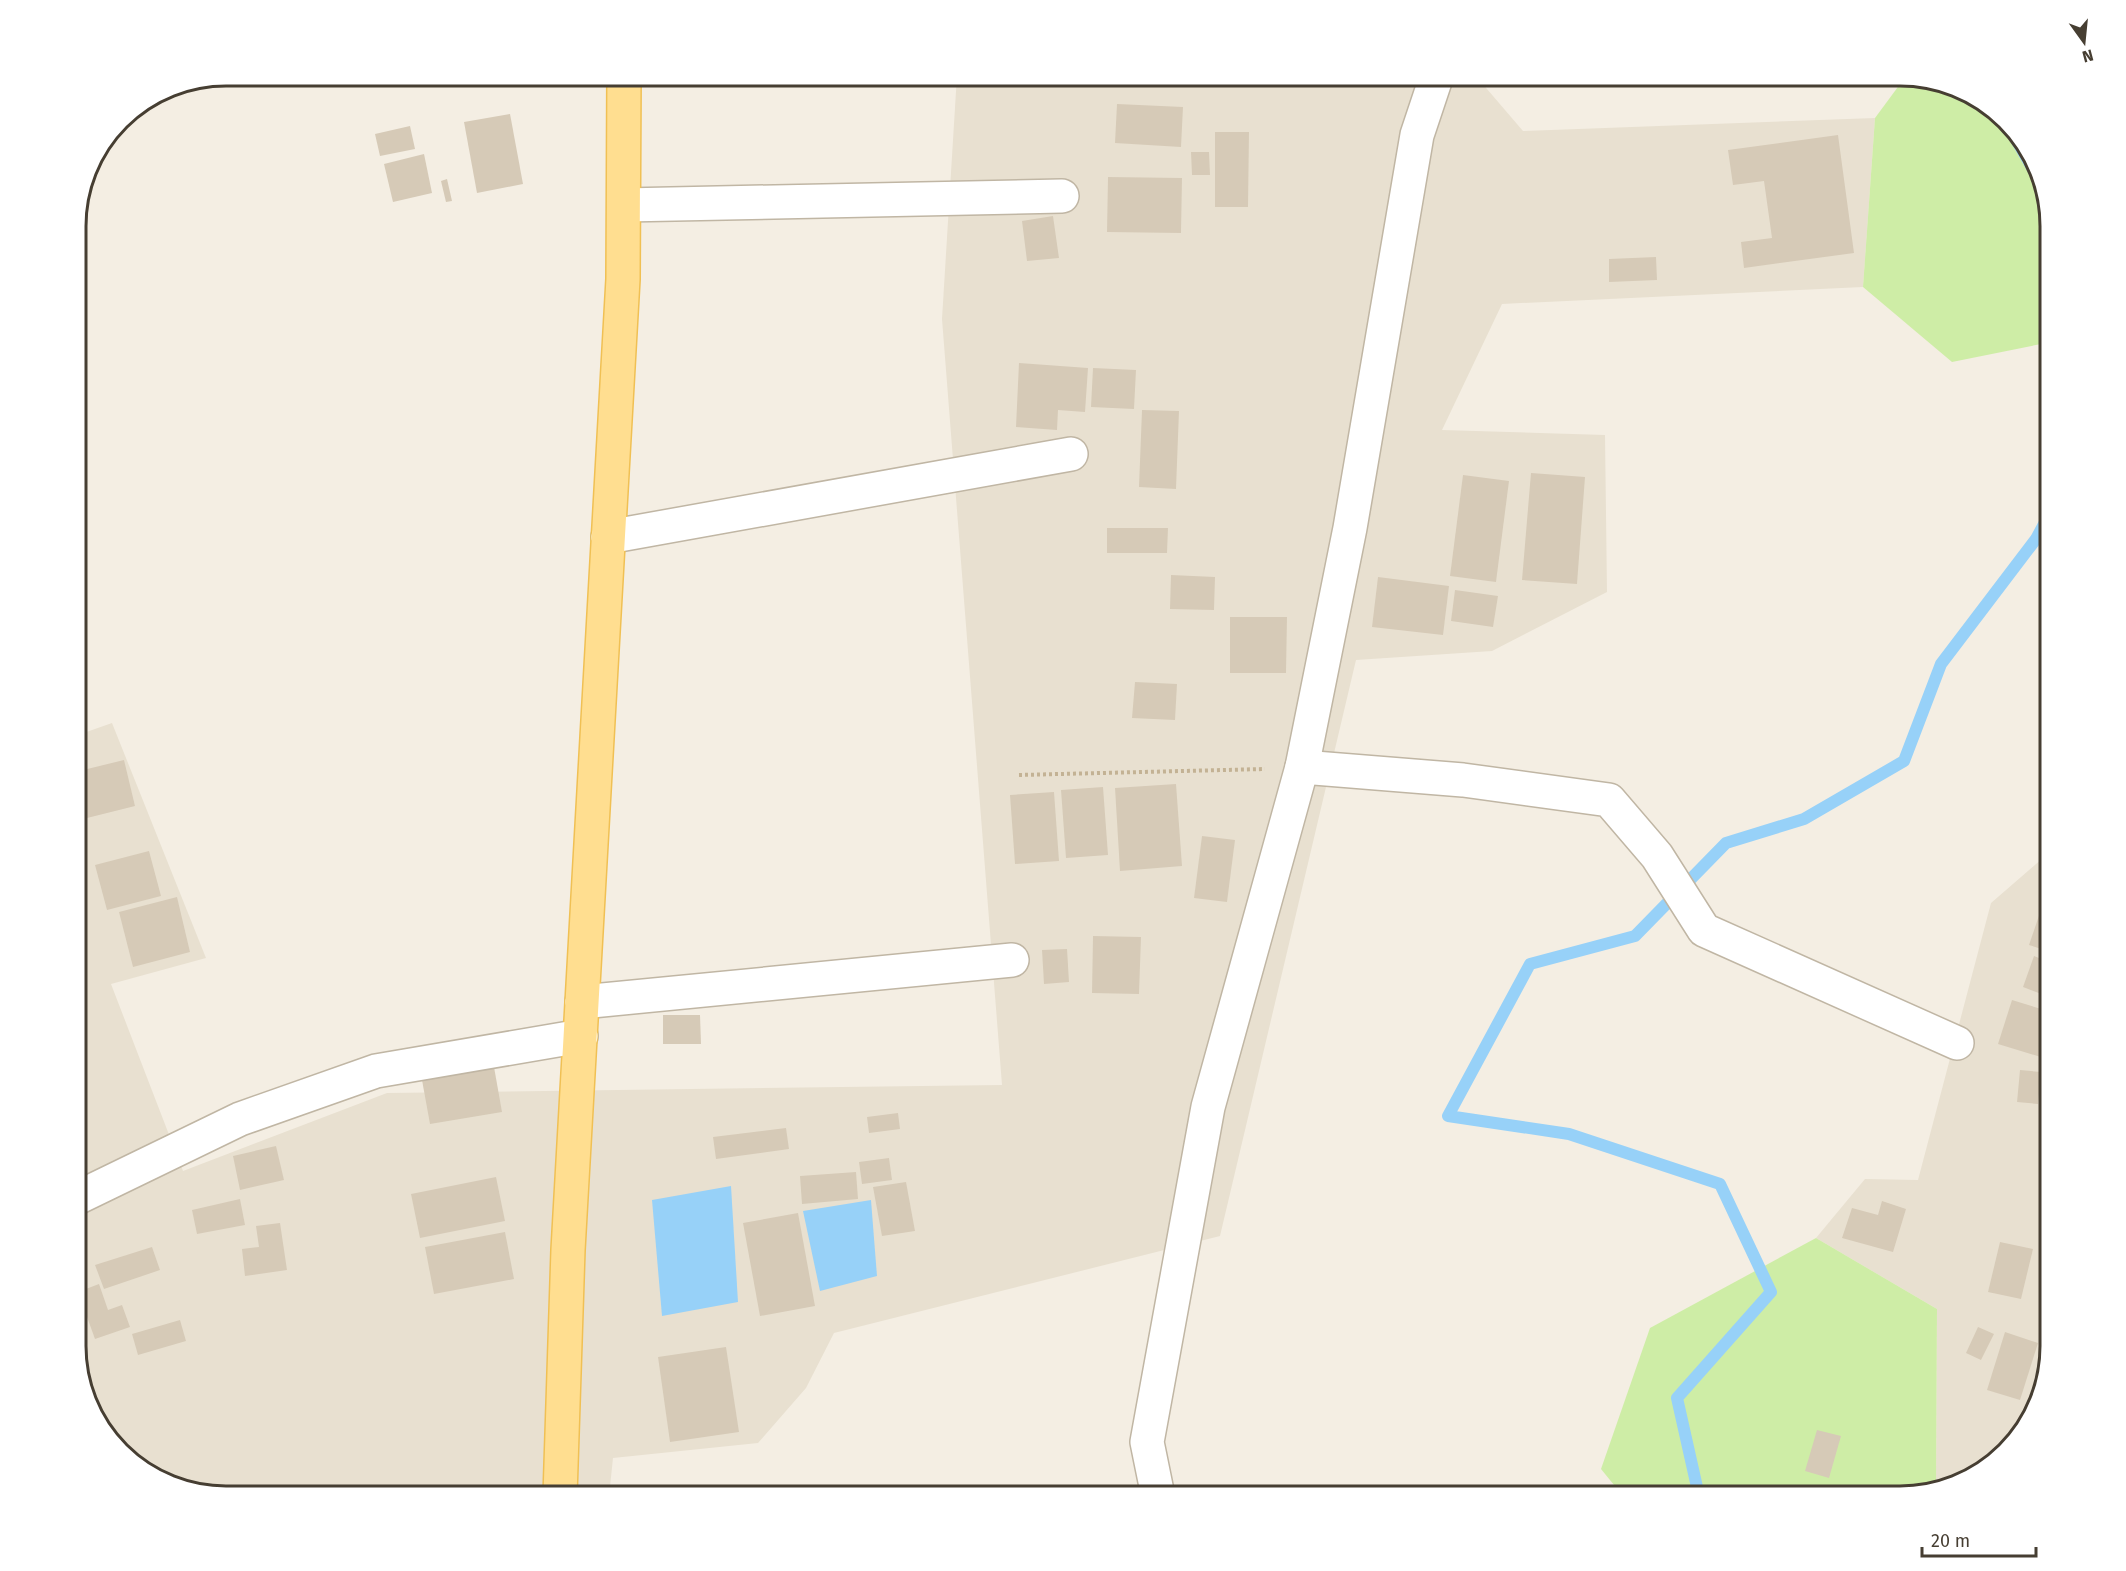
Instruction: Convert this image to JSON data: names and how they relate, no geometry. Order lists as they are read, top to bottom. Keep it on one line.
{"scale_bar":"20 m","north":"bottom"}
